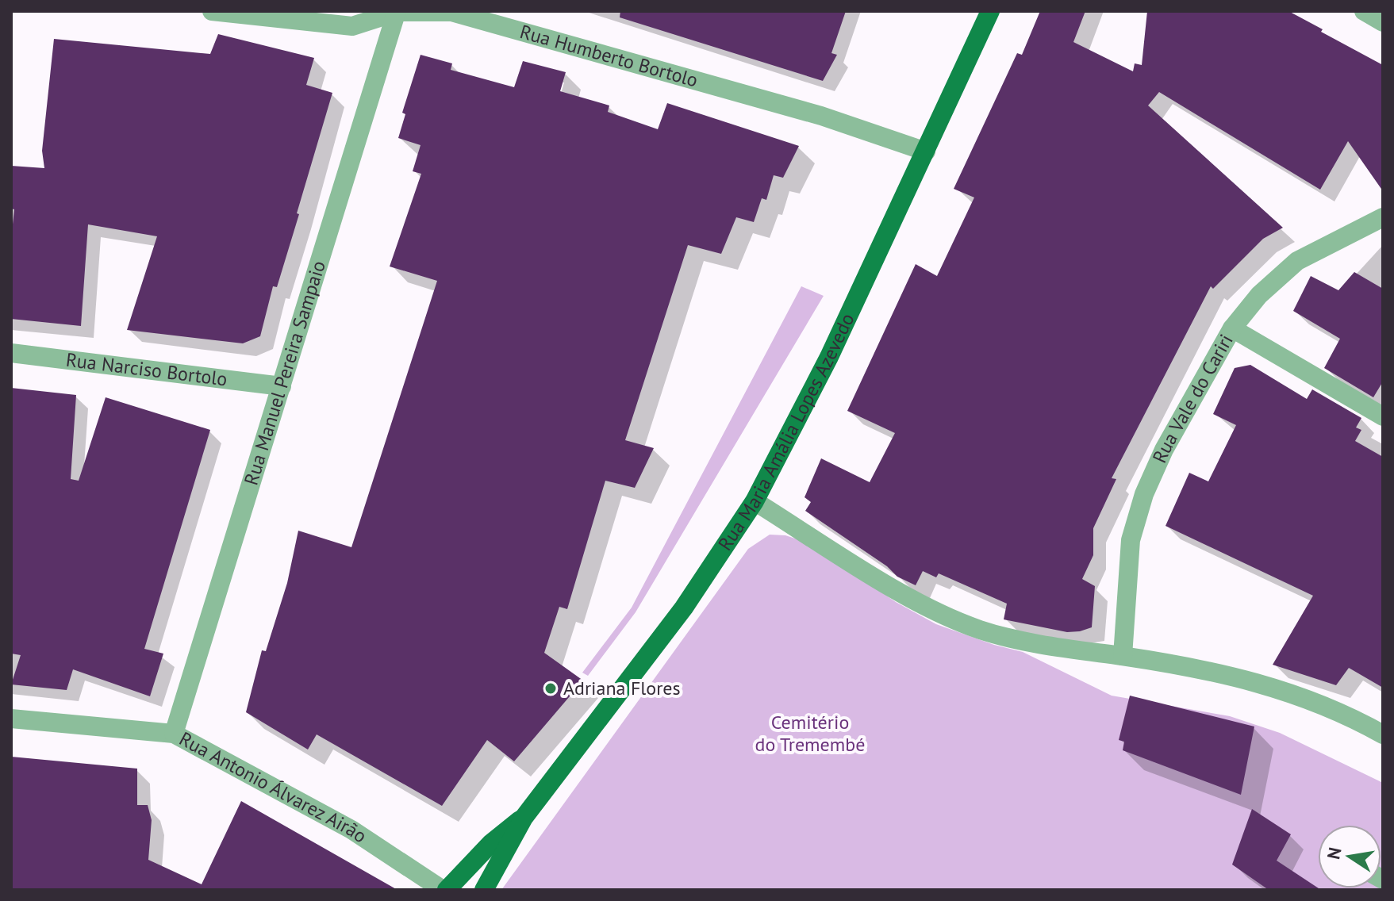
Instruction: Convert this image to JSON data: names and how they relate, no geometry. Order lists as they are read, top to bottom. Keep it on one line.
{"streets":{"main road":["Rua Maria Amália Lopes Azevedo"],"street":["Rua Humberto Bortolo","Rua Narciso Bortolo","Rua Manuel Pereira Sampaio","Rua Vale do Cariri","Rua Antonio Álvarez Airão"]},"crossings":[["Rua Humberto Bortolo","Rua Manuel Pereira Sampaio"],["Rua Humberto Bortolo","Rua Maria Amália Lopes Azevedo"],["Rua Narciso Bortolo","Rua Manuel Pereira Sampaio"],["Rua Manuel Pereira Sampaio","Rua Antonio Álvarez Airão"],["Rua Maria Amália Lopes Azevedo","Rua Antonio Álvarez Airão"]],"parks":["Cemitério do Tremembé"],"places":["Adriana Flores"],"north":"left"}
